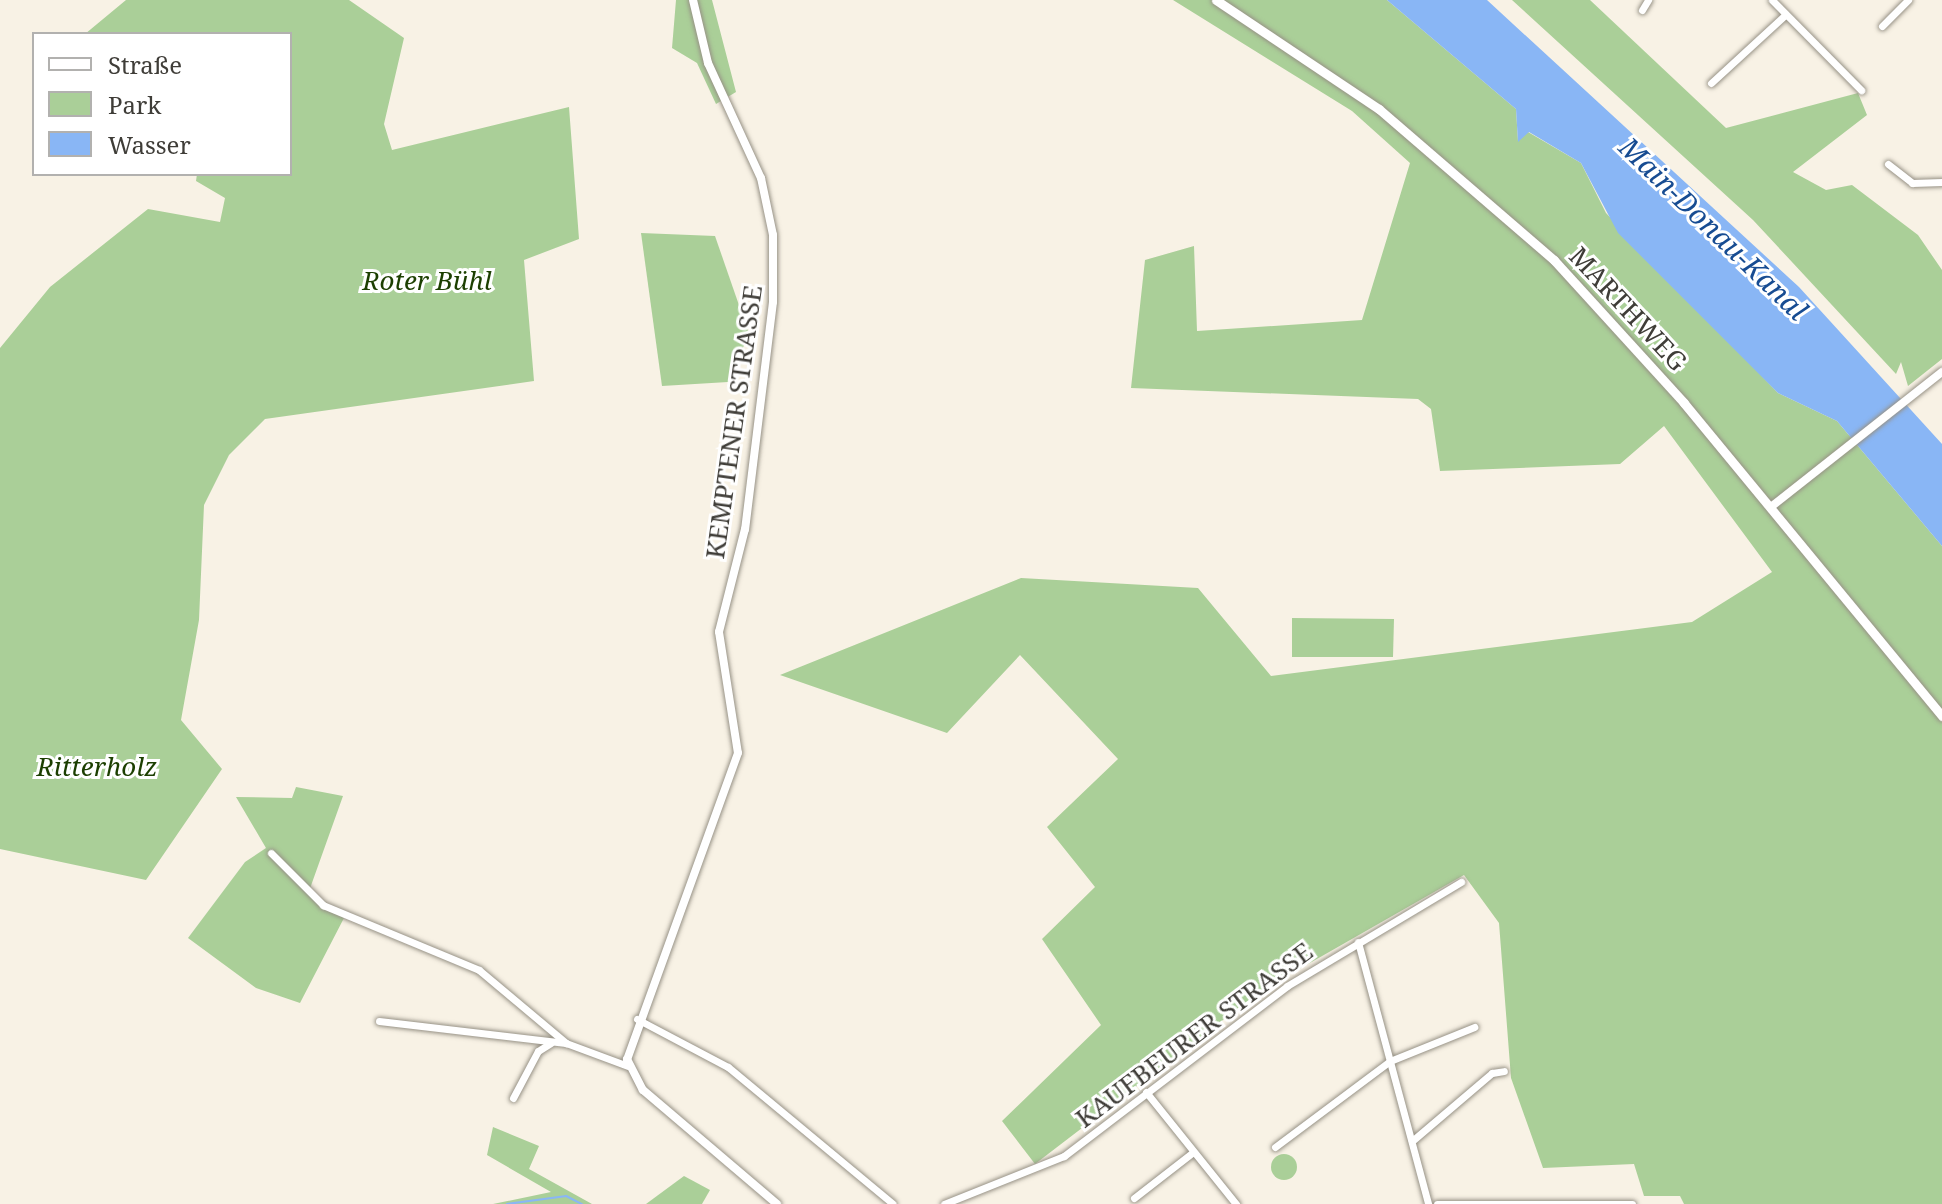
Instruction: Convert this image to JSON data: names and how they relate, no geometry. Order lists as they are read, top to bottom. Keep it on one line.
{"streets":{"main road":["MARTHWEG"],"street":["KEMPTENER STRASSE","KAUFBEURER STRASSE"]},"water":["Main-Donau-Kanal"],"parks":["Roter Bühl","Ritterholz"],"legend":["Straße","Park","Wasser"]}
